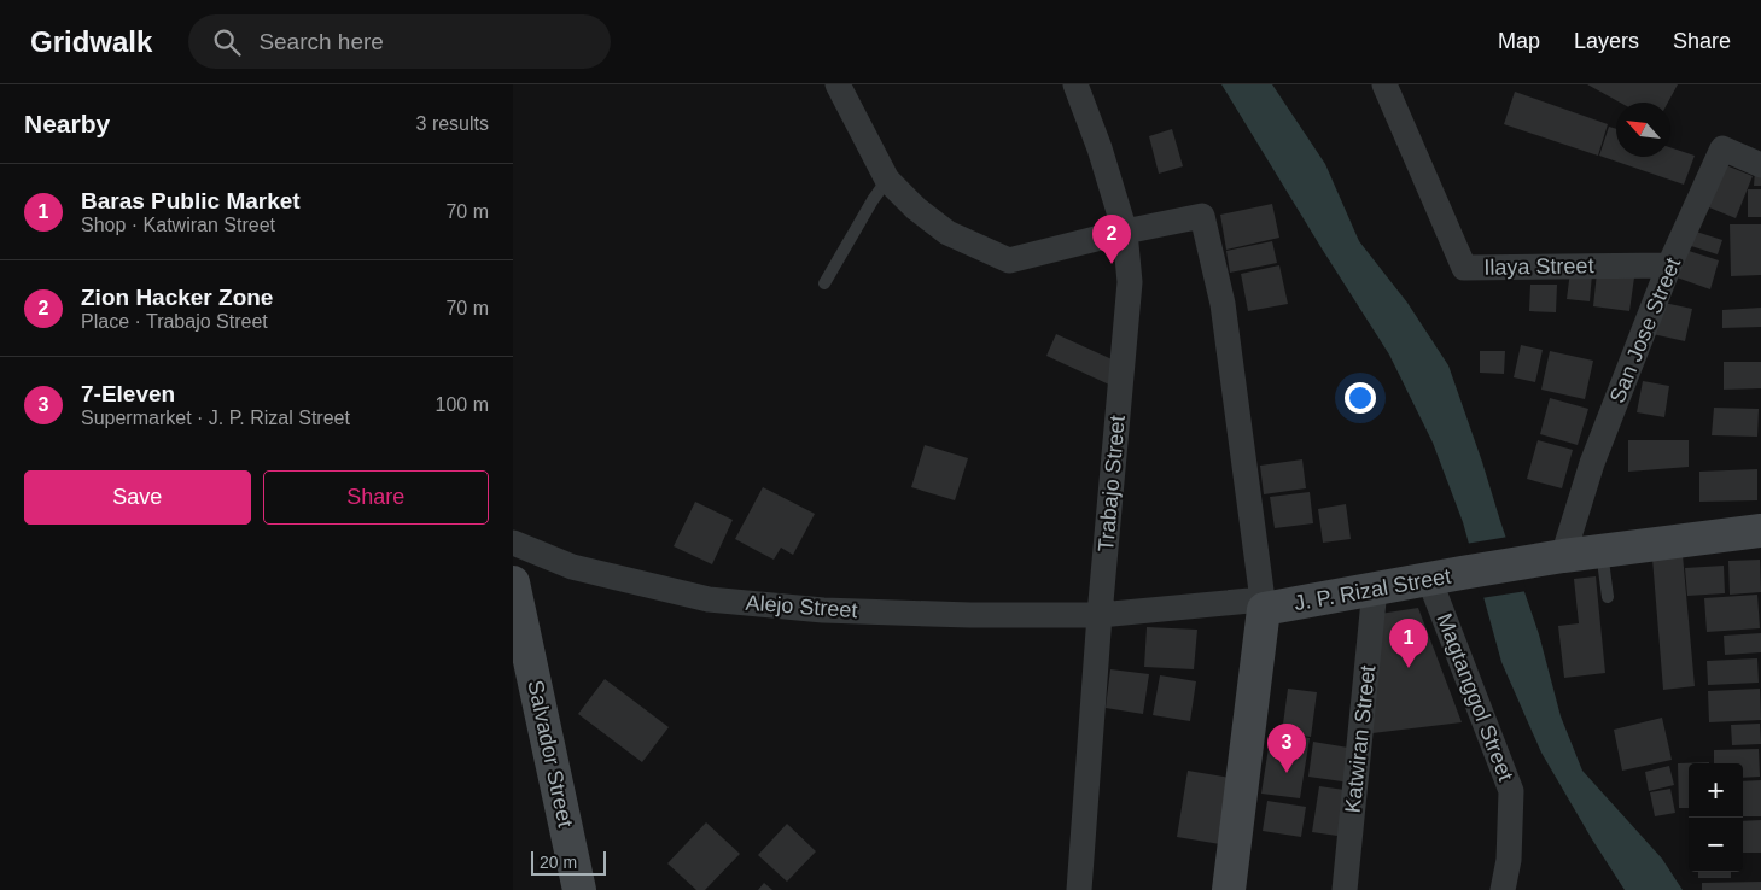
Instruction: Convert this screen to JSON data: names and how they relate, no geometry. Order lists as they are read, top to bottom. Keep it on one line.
{"streets":{"main road":["J. P. Rizal Street","Salvador Street"],"street":["Ilaya Street","San Jose Street","Trabajo Street","Alejo Street","Magtanggol Street","Katwiran Street"]},"crossings":[["Ilaya Street","San Jose Street"],["San Jose Street","J. P. Rizal Street"],["Trabajo Street","Alejo Street"],["J. P. Rizal Street","Alejo Street"],["J. P. Rizal Street","Magtanggol Street"],["J. P. Rizal Street","Katwiran Street"]],"scale_bar":"20 m","north":"top left","page":{"header":"Gridwalk","search":"Search here","nav":["Map","Layers","Share"],"heading":["Nearby","3 results"],"list":[{"mark":"1","name":"Baras Public Market","note":"Shop · Katwiran Street","value":"70 m"},{"mark":"2","name":"Zion Hacker Zone","note":"Place · Trabajo Street","value":"70 m"},{"mark":"3","name":"7-Eleven","note":"Supermarket · J. P. Rizal Street","value":"100 m"}],"pins":["2","1","3"],"buttons":["Save","Share"],"map_buttons":["+","−"],"scale":"20 m"}}
